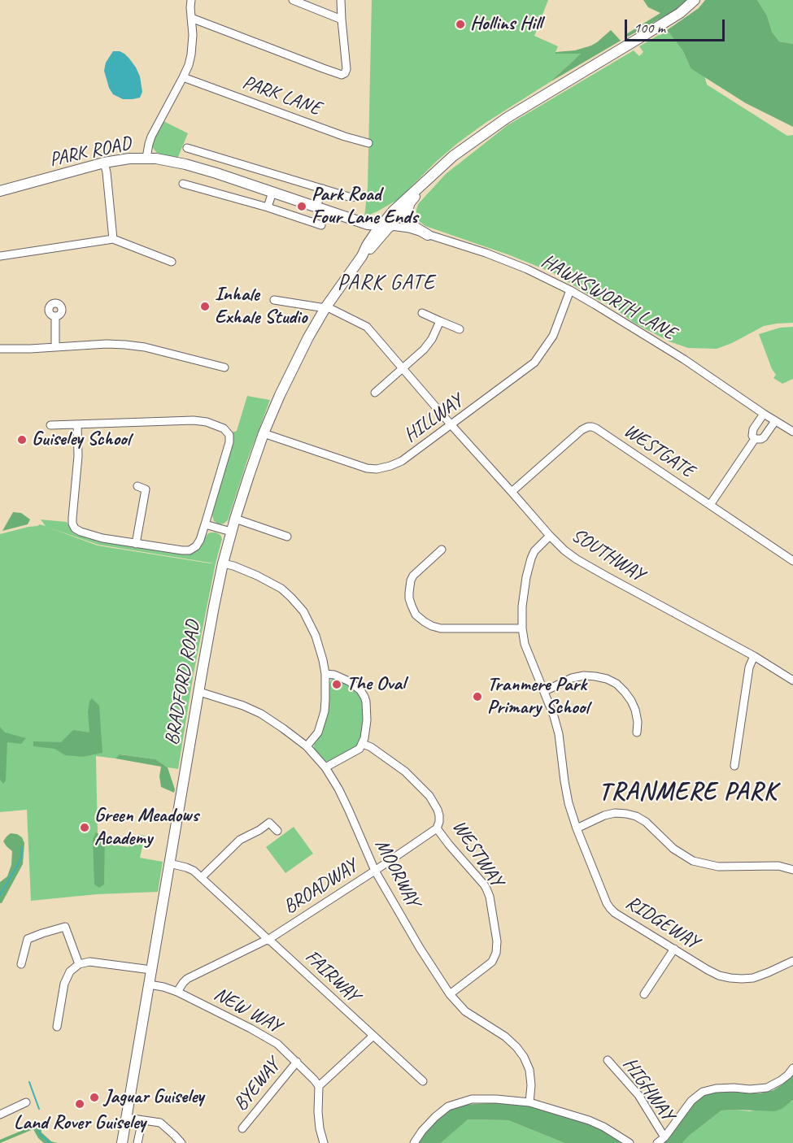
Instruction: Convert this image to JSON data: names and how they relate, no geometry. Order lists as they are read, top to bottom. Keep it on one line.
{"streets":{"main road":["PARK ROAD","BRADFORD ROAD"],"street":["PARK LANE","HAWKSWORTH LANE","HILLWAY","WESTGATE","SOUTHWAY","WESTWAY","MOORWAY","BROADWAY","RIDGEWAY","FAIRWAY","NEW WAY","BYEWAY","HIGHWAY"]},"crossings":[["PARK ROAD","HAWKSWORTH LANE"],["PARK ROAD","BRADFORD ROAD"],["HAWKSWORTH LANE","HILLWAY"],["HAWKSWORTH LANE","BRADFORD ROAD"],["HILLWAY","SOUTHWAY"],["HILLWAY","BRADFORD ROAD"],["WESTGATE","SOUTHWAY"],["SOUTHWAY","BRADFORD ROAD"],["SOUTHWAY","RIDGEWAY"],["BRADFORD ROAD","MOORWAY"],["BRADFORD ROAD","FAIRWAY"],["BRADFORD ROAD","NEW WAY"],["WESTWAY","MOORWAY"],["WESTWAY","BROADWAY"],["MOORWAY","BROADWAY"],["BROADWAY","FAIRWAY"],["BROADWAY","NEW WAY"],["NEW WAY","BYEWAY"]],"districts":["PARK GATE","TRANMERE PARK"],"places":["Hollins Hill","Park Road Four Lane Ends","Inhale Exhale Studio","Guiseley School","The Oval","Tranmere Park Primary School","Green Meadows Academy","Jaguar Guiseley","Land Rover Guiseley"],"scale_bar":"100 m"}
